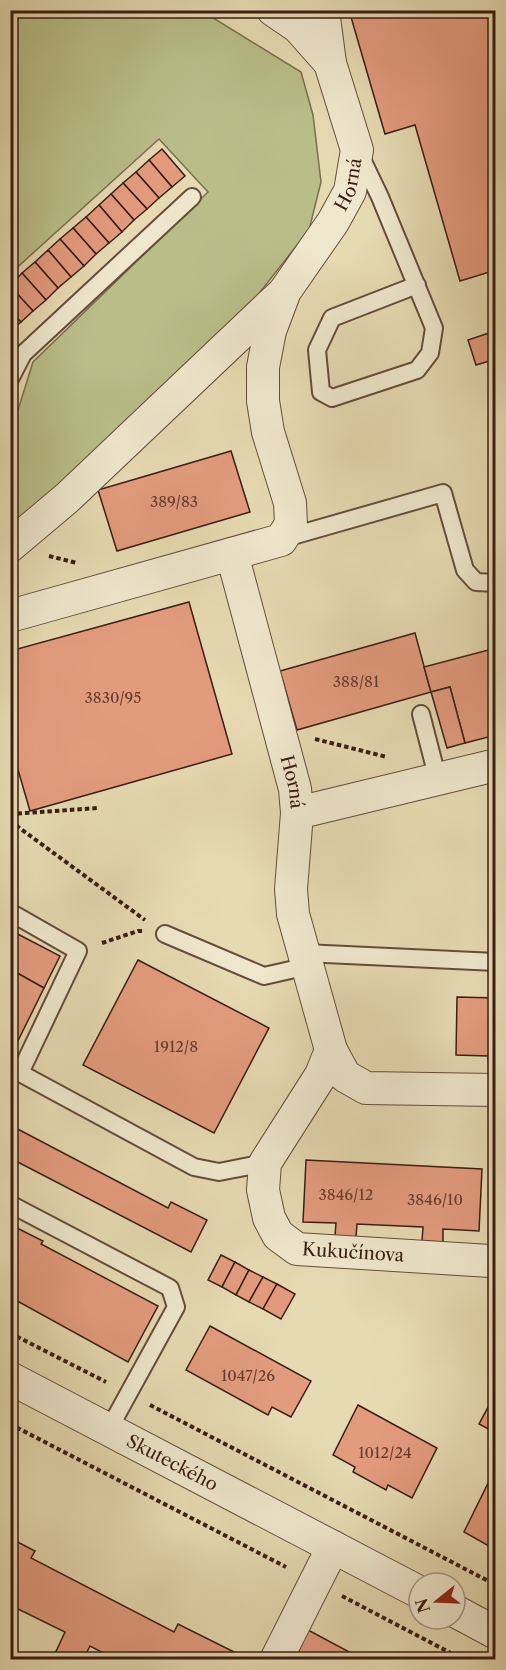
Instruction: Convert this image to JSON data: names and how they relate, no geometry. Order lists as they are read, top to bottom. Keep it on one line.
{"streets":{"street":["Horná","Kukučínova","Skuteckého"]},"house_numbers":["389/83","388/81","3830/95","1912/8","3846/12","3846/10","1047/26","1012/24"],"north":"left"}
